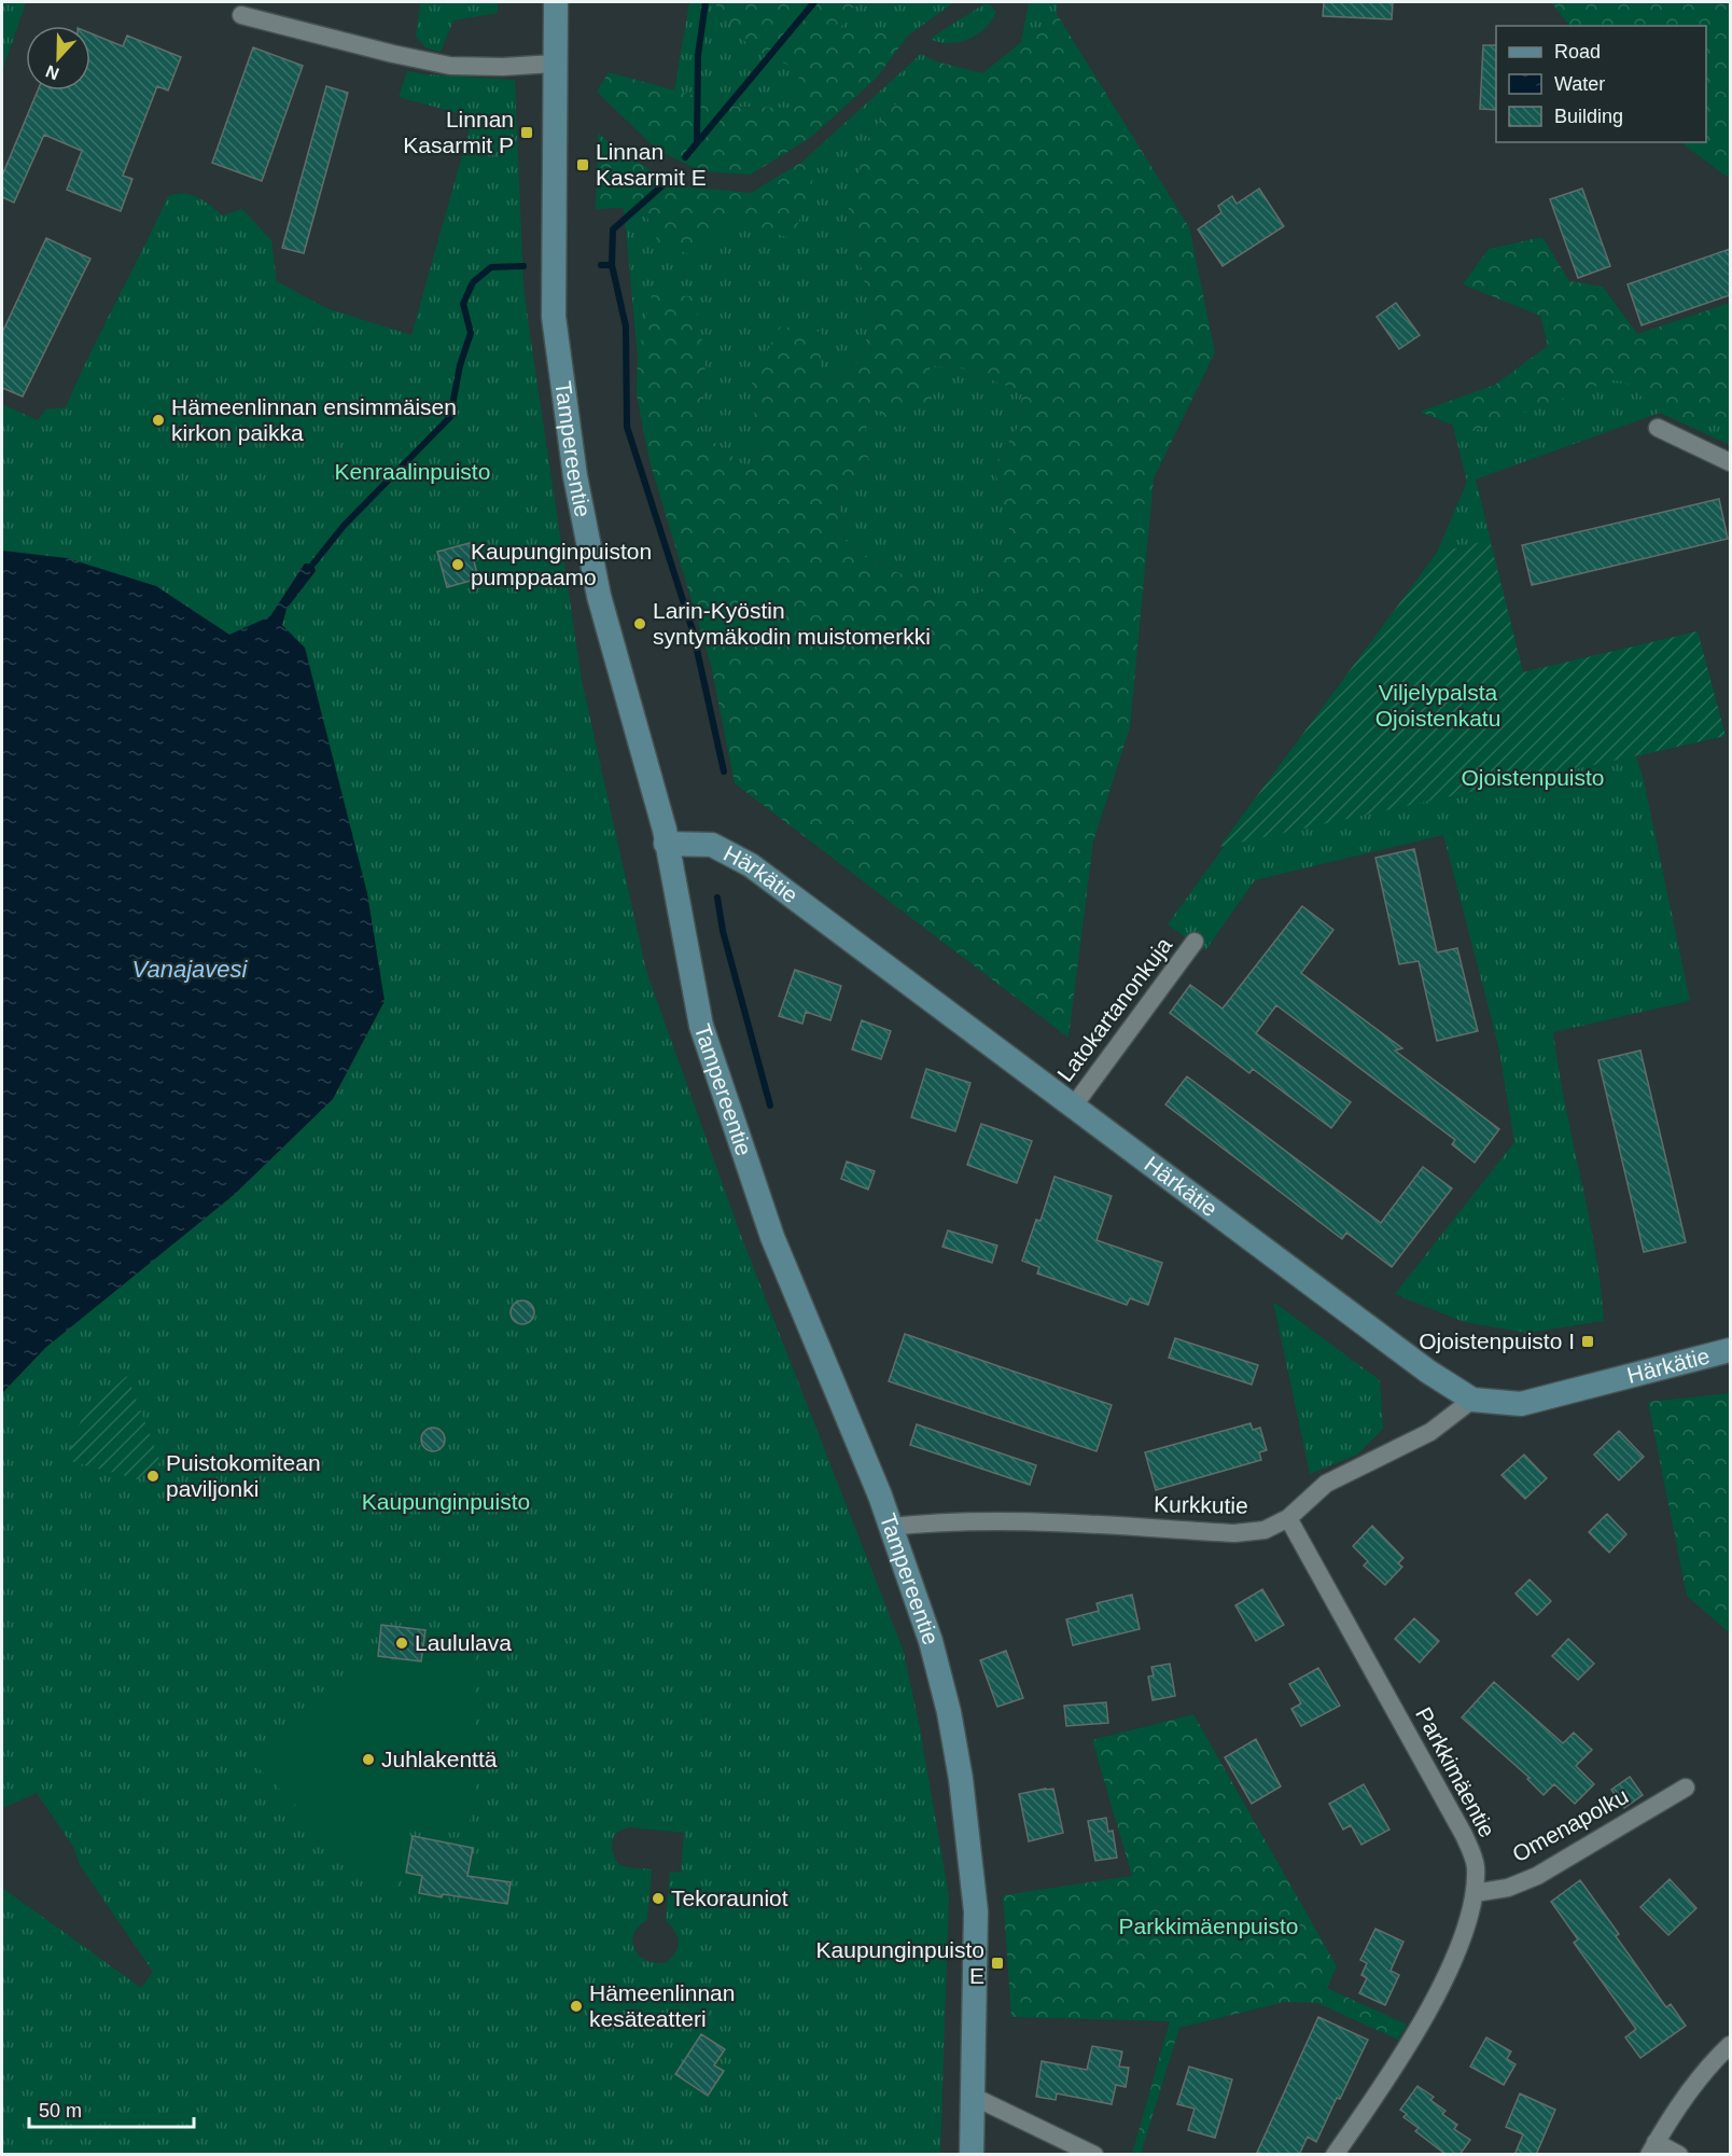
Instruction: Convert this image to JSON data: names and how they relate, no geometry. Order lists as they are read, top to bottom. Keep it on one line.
{"streets":{"main road":["Tampereentie","Härkätie"],"street":["Latokartanonkuja","Kurkkutie","Parkkimäentie","Omenapolku"]},"crossings":[["Tampereentie","Härkätie"],["Tampereentie","Kurkkutie"],["Härkätie","Latokartanonkuja"],["Härkätie","Kurkkutie"],["Kurkkutie","Parkkimäentie"],["Parkkimäentie","Omenapolku"]],"water":["Vanajavesi"],"parks":["Kenraalinpuisto","Viljelypalsta Ojoistenkatu","Ojoistenpuisto","Kaupunginpuisto","Parkkimäenpuisto"],"places":{"transit":["Linnan Kasarmit P","Linnan Kasarmit E","Ojoistenpuisto I","Kaupunginpuisto E"],"other":["Hämeenlinnan ensimmäisen kirkon paikka","Kaupunginpuiston pumppaamo","Larin-Kyöstin syntymäkodin muistomerkki","Puistokomitean paviljonki","Laululava","Juhlakenttä","Tekorauniot","Hämeenlinnan kesäteatteri"]},"legend":["Road","Water","Building"],"scale_bar":"50 m","north":"bottom"}
